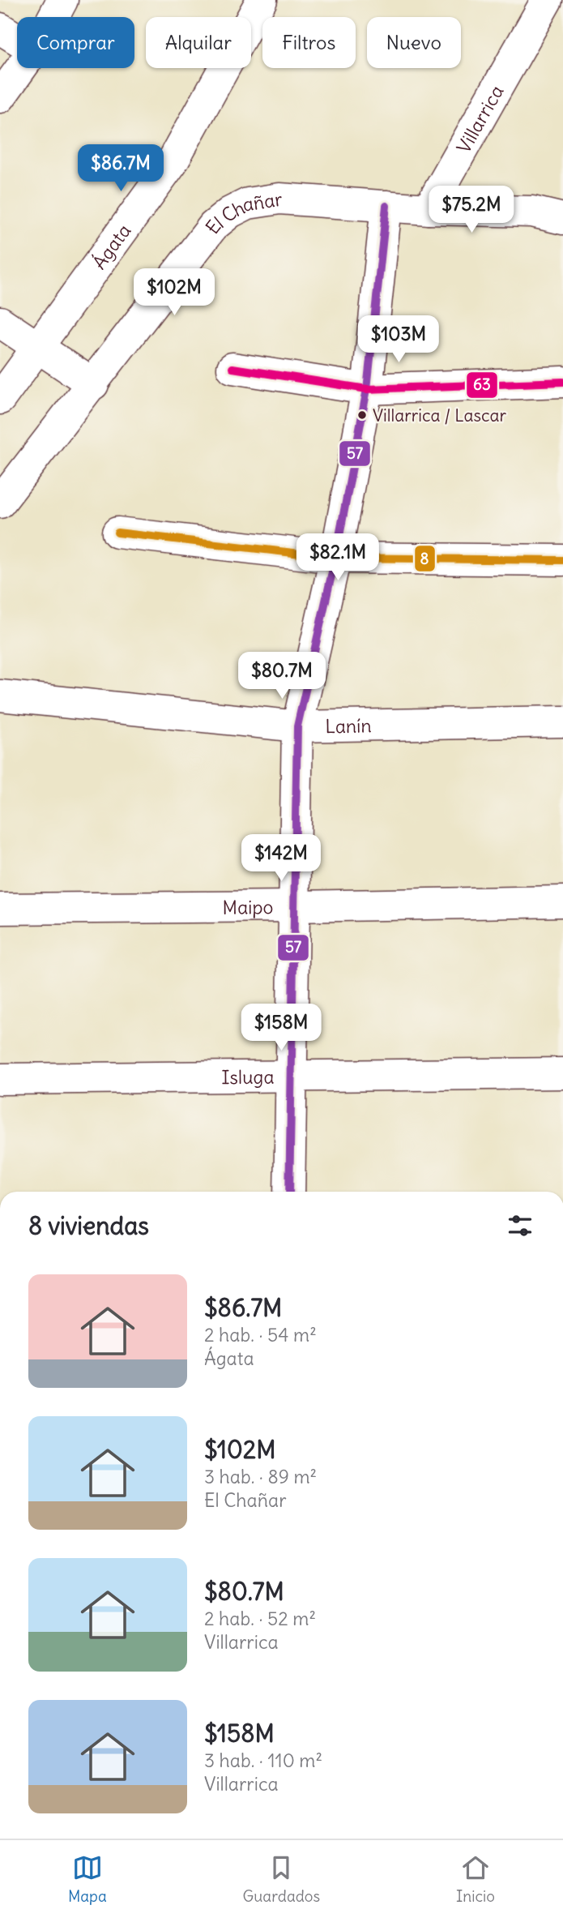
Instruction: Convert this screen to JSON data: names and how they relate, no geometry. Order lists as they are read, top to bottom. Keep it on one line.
{"streets":{"street":["Villarrica","El Chañar","Ágata","Lanín","Maipo","Isluga"]},"crossings":[["Villarrica","El Chañar"]],"places":["Villarrica / Lascar"],"lines":["transit line 57","transit line 63","transit line 8"],"page":{"chip":["Comprar","Alquilar","Filtros","Nuevo"],"price":["$86.7M","$75.2M","$102M","$103M","$82.1M","$80.7M","$142M","$158M"],"heading":"8 viviendas","list":[{"name":"$86.7M","note":"2 hab. · 54 m² · Ágata"},{"name":"$102M","note":"3 hab. · 89 m² · El Chañar"},{"name":"$80.7M","note":"2 hab. · 52 m² · Villarrica"},{"name":"$158M","note":"3 hab. · 110 m² · Villarrica"}],"tabs":["Mapa","Guardados","Inicio"]}}
